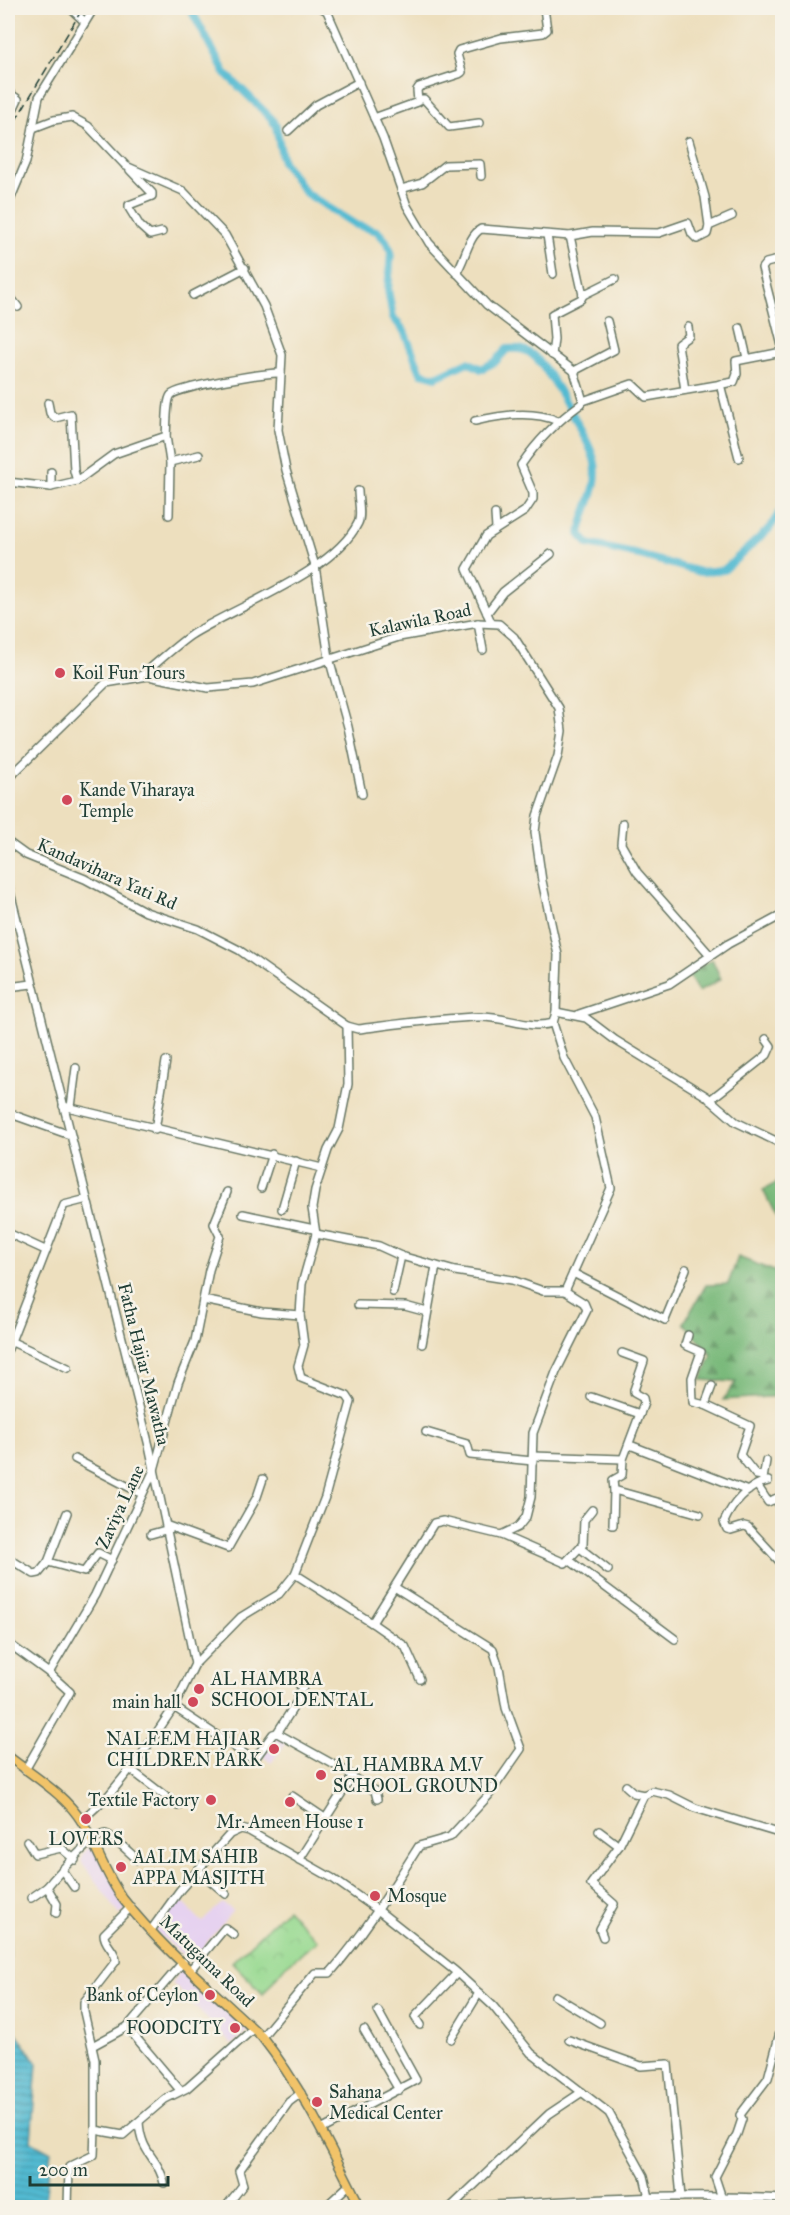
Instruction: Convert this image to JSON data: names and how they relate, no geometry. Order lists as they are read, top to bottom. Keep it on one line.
{"streets":{"main road":["Matugama Road"],"street":["Kalawila Road","Kandavihara Yati Rd","Fatha Hajiar Mawatha","Zaviya Lane"]},"crossings":[["Fatha Hajiar Mawatha","Zaviya Lane"]],"places":["Koil Fun Tours","Kande Viharaya Temple","AL HAMBRA SCHOOL DENTAL","main hall","NALEEM HAJIAR CHILDREN PARK","AL HAMBRA M.V SCHOOL GROUND","Textile Factory","Mr. Ameen House 1","LOVERS","AALIM SAHIB APPA MASJITH","Mosque","Bank of Ceylon","FOODCITY","Sahana Medical Center"],"scale_bar":"200 m"}
